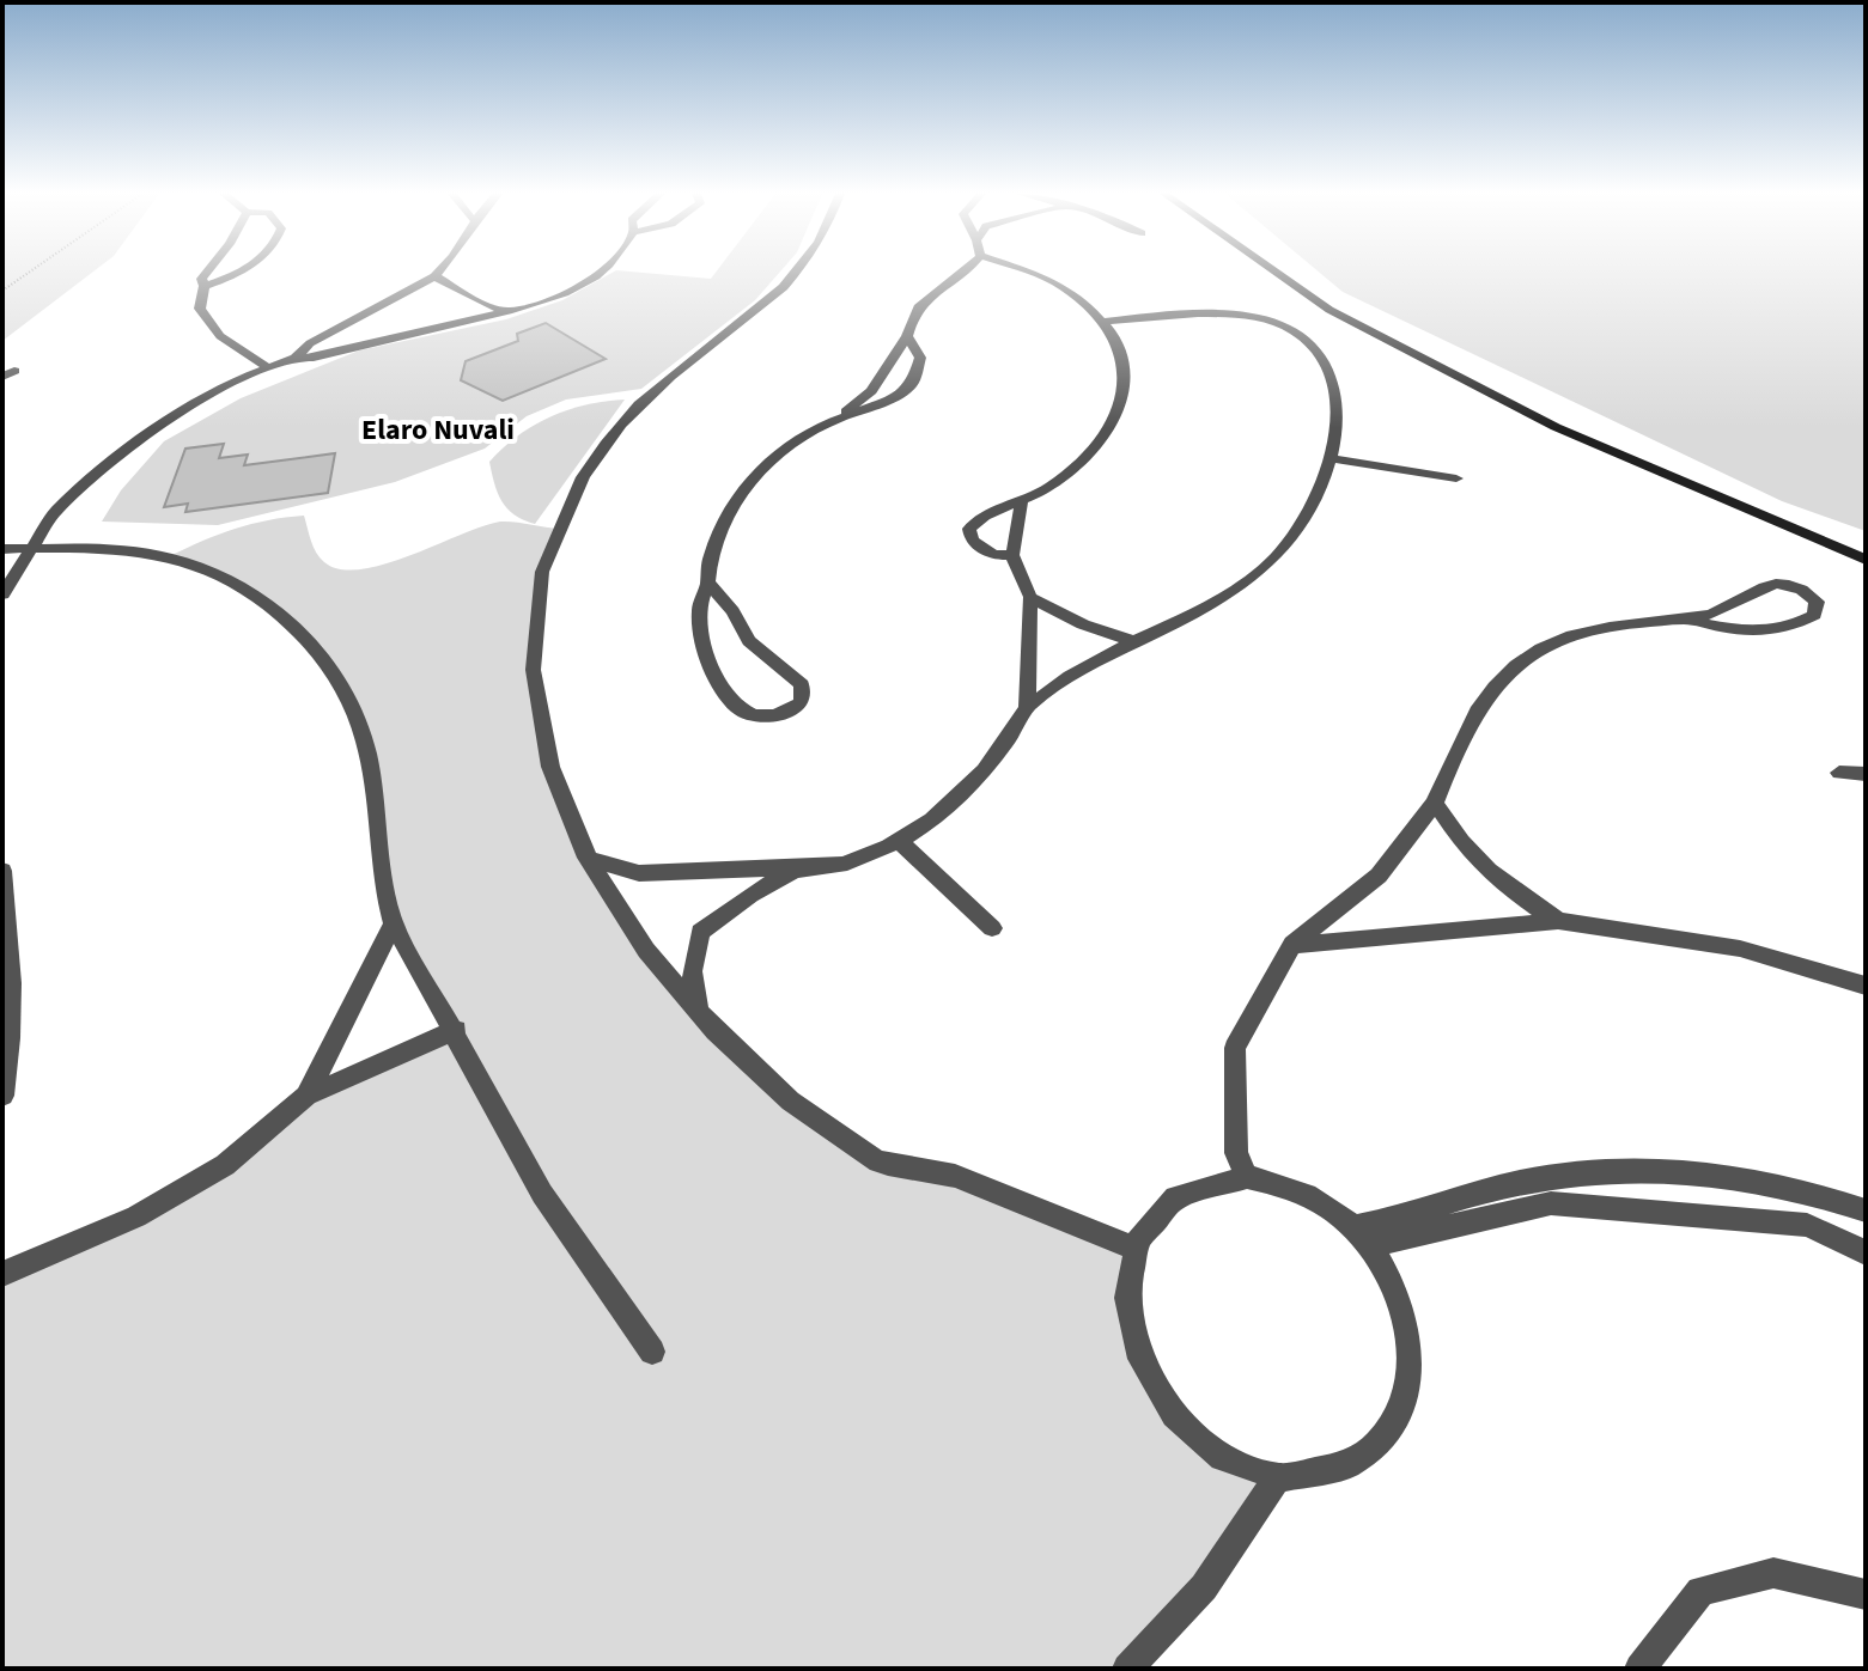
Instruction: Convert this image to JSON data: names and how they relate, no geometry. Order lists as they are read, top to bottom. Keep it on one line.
{"districts":["Elaro Nuvali"]}
